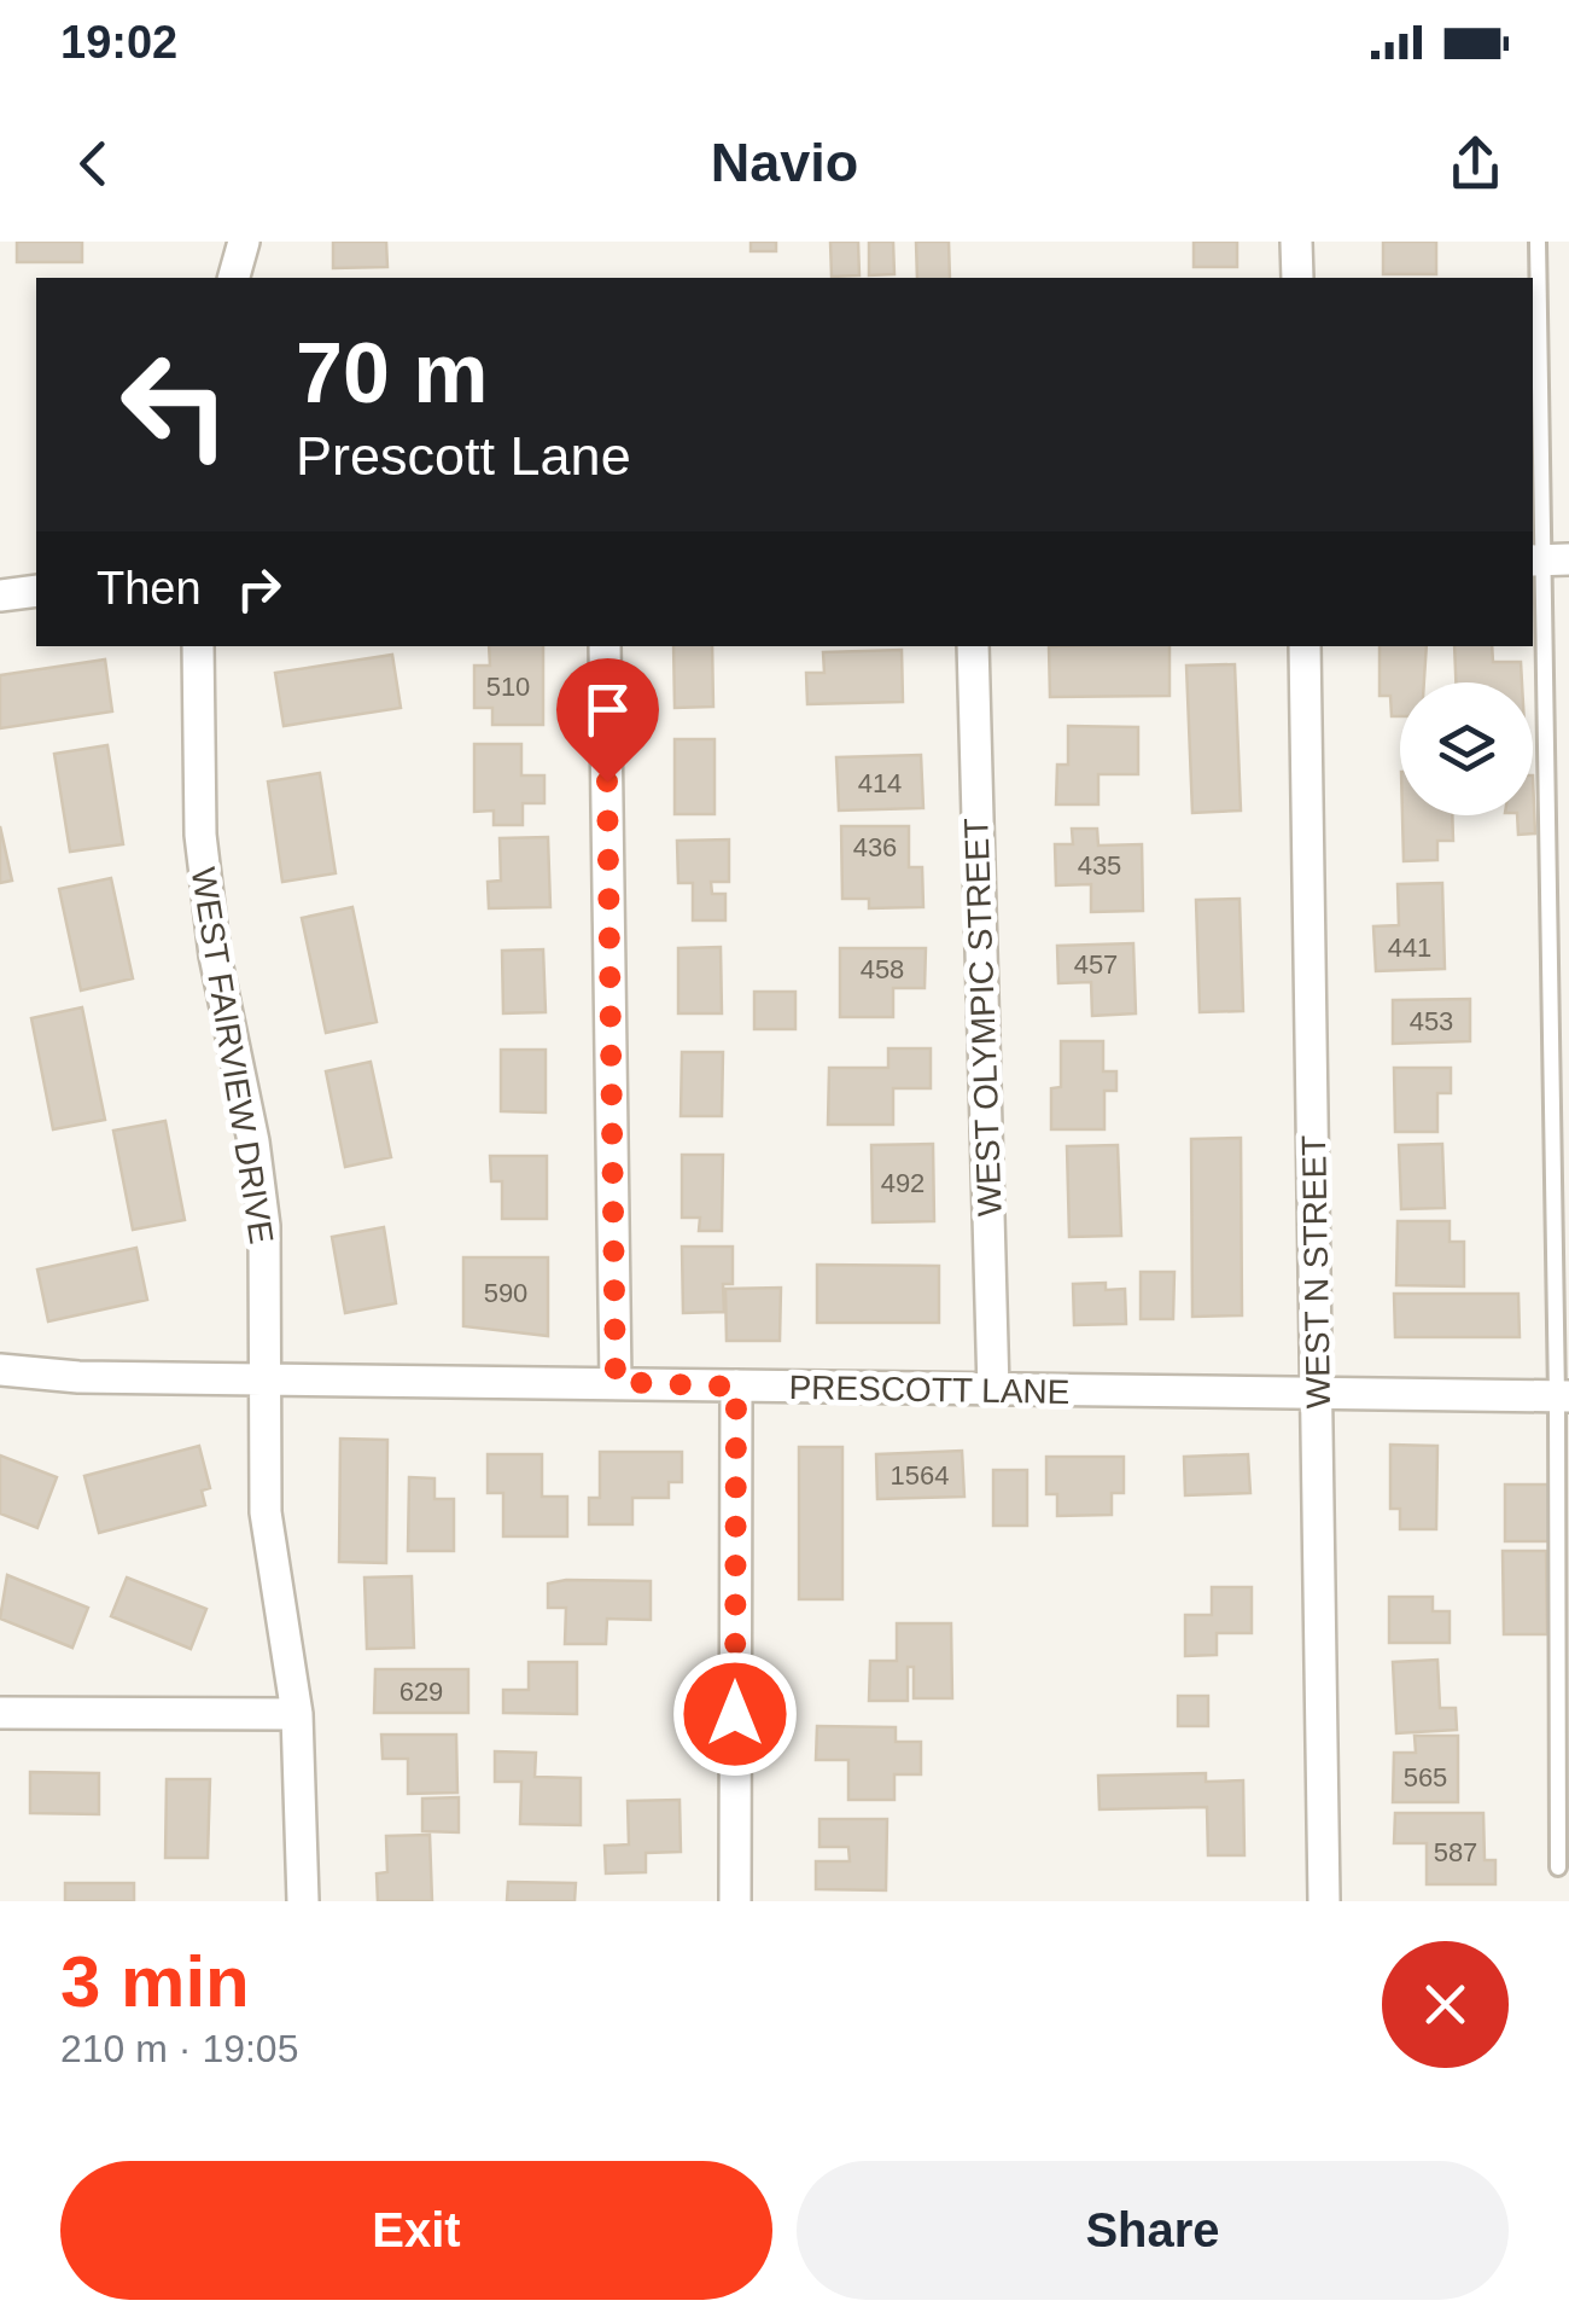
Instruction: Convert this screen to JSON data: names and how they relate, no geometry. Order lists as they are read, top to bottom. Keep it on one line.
{"streets":{"street":["WEST OLYMPIC STREET","WEST FAIRVIEW DRIVE","WEST N STREET","PRESCOTT LANE"]},"crossings":[["WEST OLYMPIC STREET","PRESCOTT LANE"],["WEST FAIRVIEW DRIVE","PRESCOTT LANE"],["WEST N STREET","PRESCOTT LANE"]],"house_numbers":["510","414","436","435","441","457","458","453","492","590","1564","629","565","587"],"page":{"status":"19:02","header":"Navio","turn":["70 m","Prescott Lane"],"then":"Then","heading":["3 min","210 m · 19:05"],"buttons":["Exit","Share"]}}
